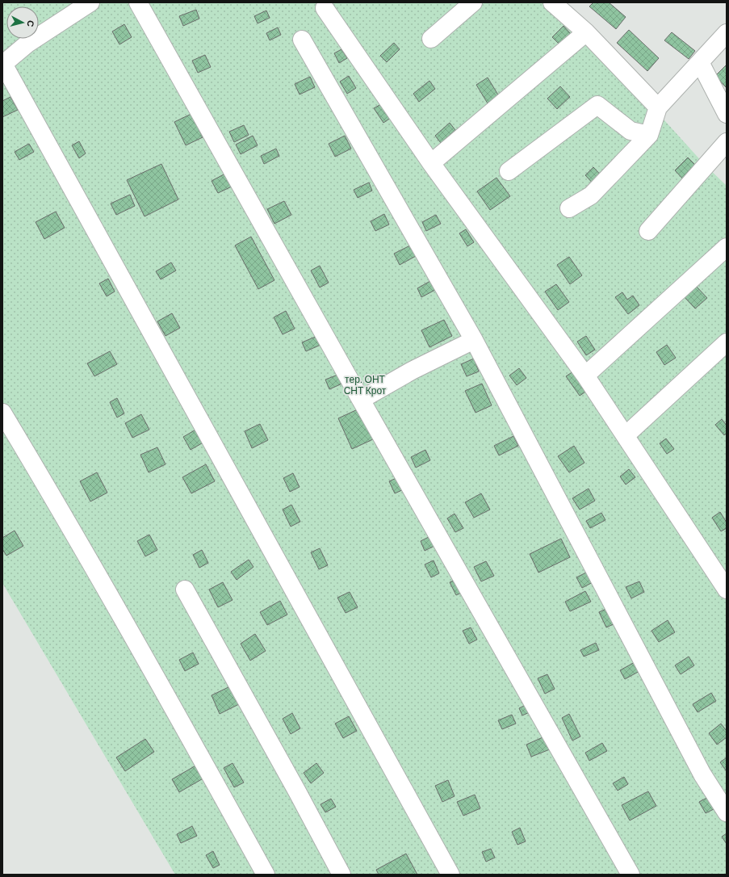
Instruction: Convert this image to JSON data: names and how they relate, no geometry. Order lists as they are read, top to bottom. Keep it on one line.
{"parks":["тер. ОНТ СНТ Крот"],"north":"right"}
